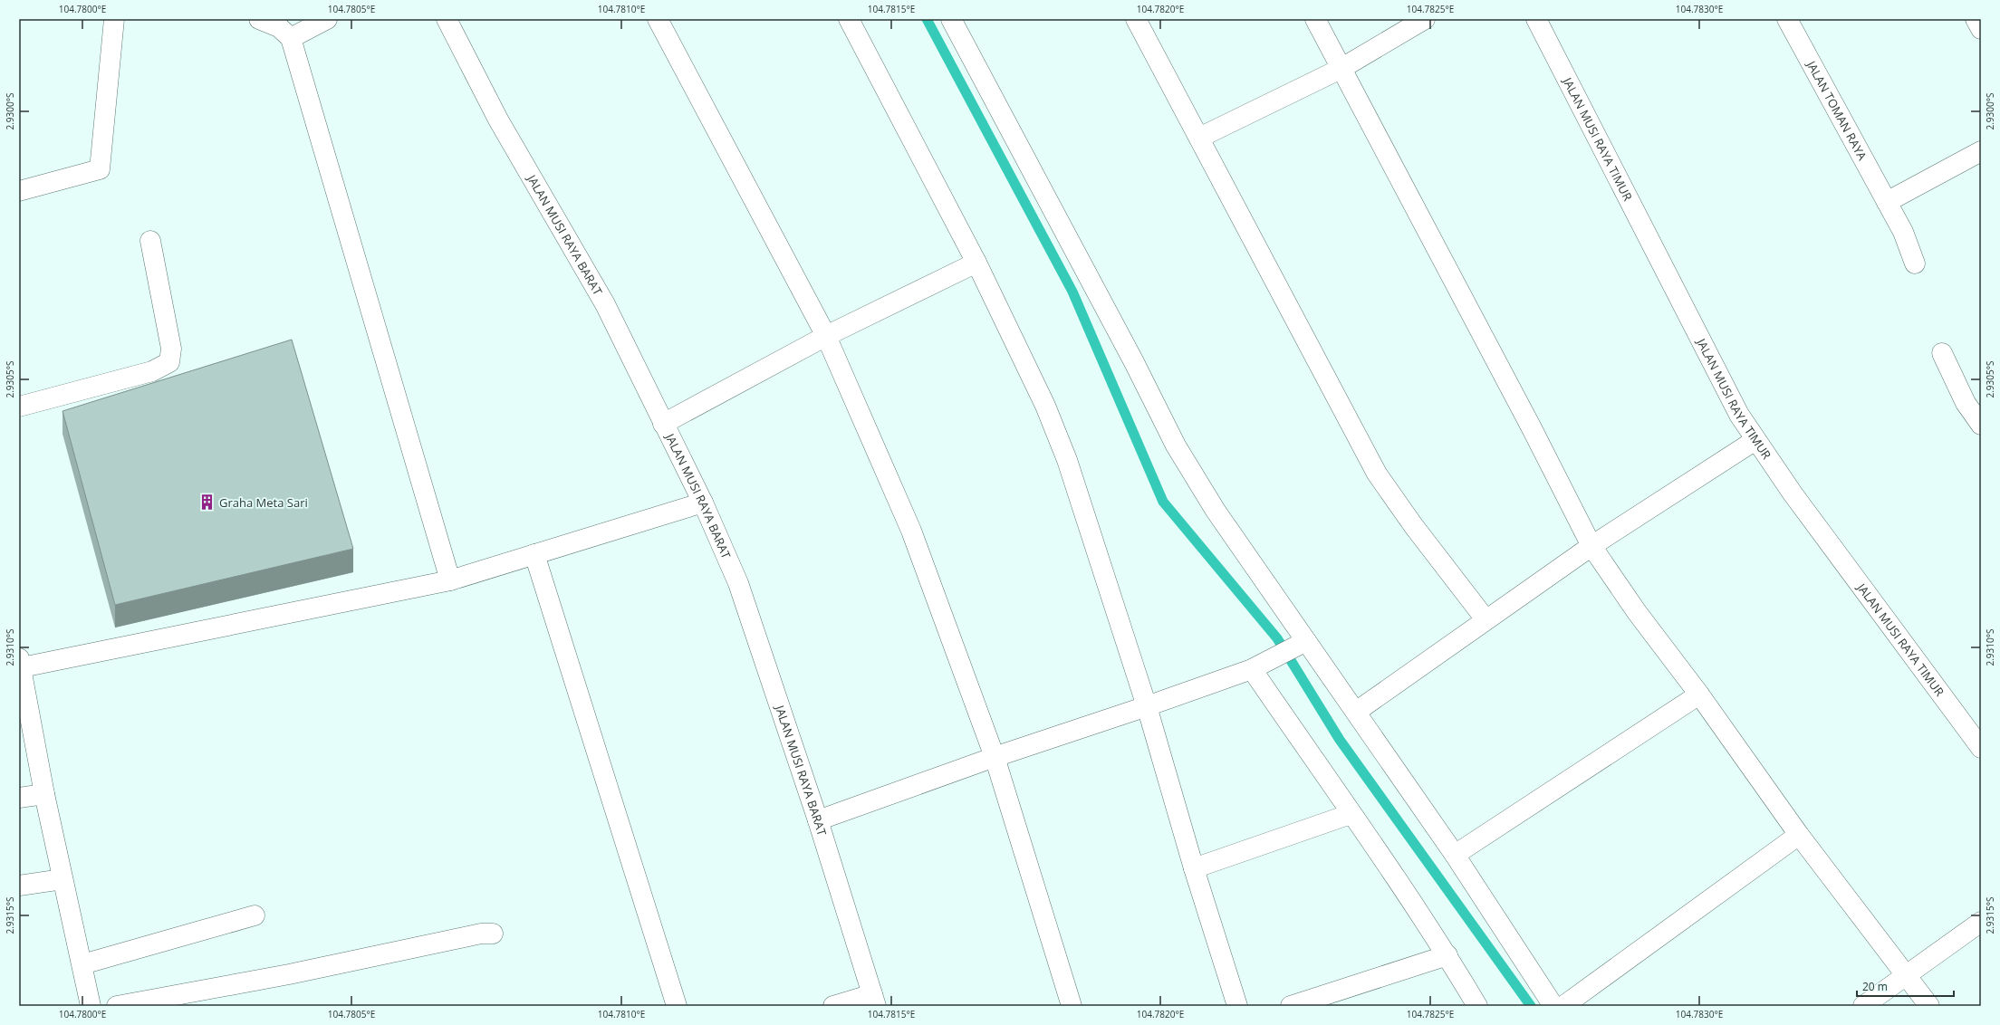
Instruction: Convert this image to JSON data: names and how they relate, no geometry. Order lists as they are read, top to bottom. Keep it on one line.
{"streets":{"street":["JALAN TOMAN RAYA","JALAN MUSI RAYA TIMUR","JALAN MUSI RAYA BARAT"]},"places":{"building":["Graha Meta Sari"]},"scale_bar":"20 m","coordinates":["104.7800°E","104.7805°E","104.7810°E","104.7815°E","104.7820°E","104.7825°E","104.7830°E","2.9300°S","2.9305°S","2.9310°S","2.9315°S"]}
